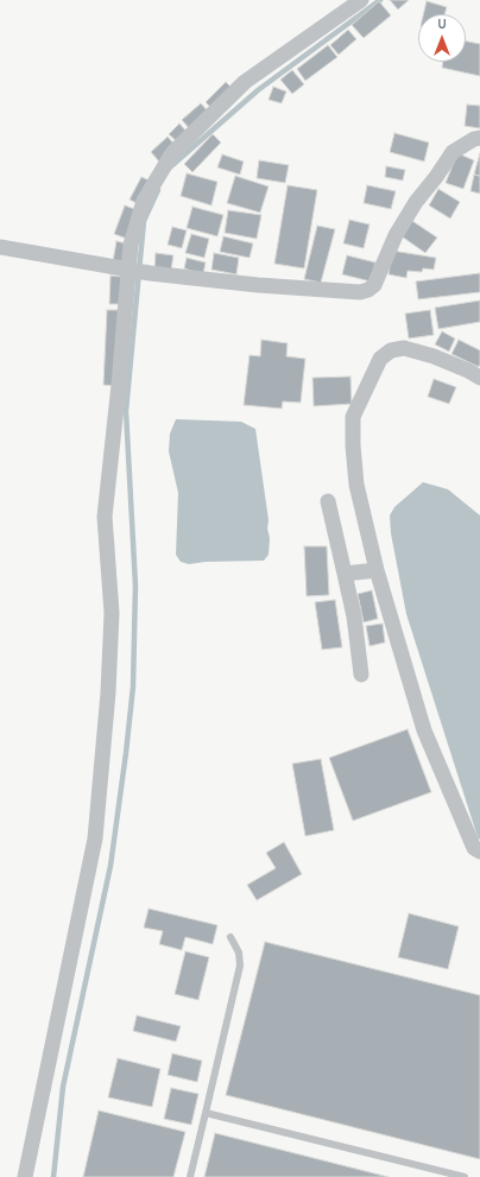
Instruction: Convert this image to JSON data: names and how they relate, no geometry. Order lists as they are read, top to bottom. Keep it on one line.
{"north":"top"}
